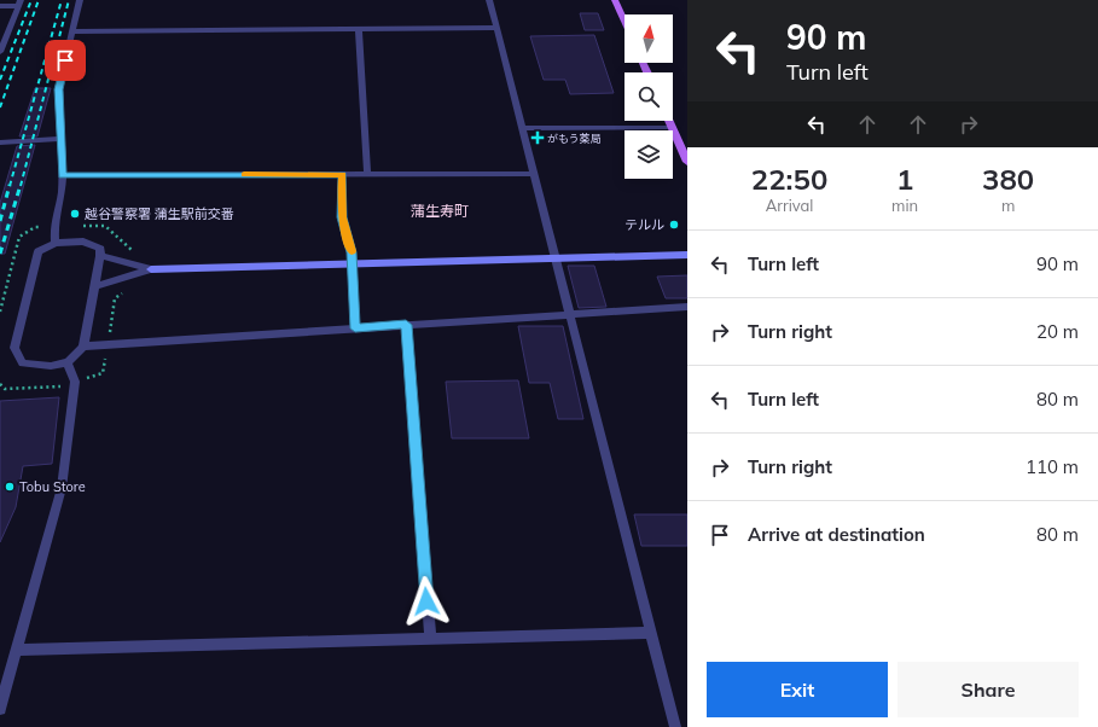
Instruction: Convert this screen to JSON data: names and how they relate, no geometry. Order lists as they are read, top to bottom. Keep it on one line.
{"districts":["蒲生寿町"],"places":{"health":["がもう薬局"],"other":["越谷警察署 蒲生駅前交番","テルル","Tobu Store"]},"north":"top","page":{"turn":["90 m","Turn left"],"eta":["22:50","Arrival","1","min","380","m"],"list":[{"name":"Turn left","value":"90 m"},{"name":"Turn right","value":"20 m"},{"name":"Turn left","value":"80 m"},{"name":"Turn right","value":"110 m"},{"name":"Arrive at destination","value":"80 m"}],"buttons":["Exit","Share"]}}
